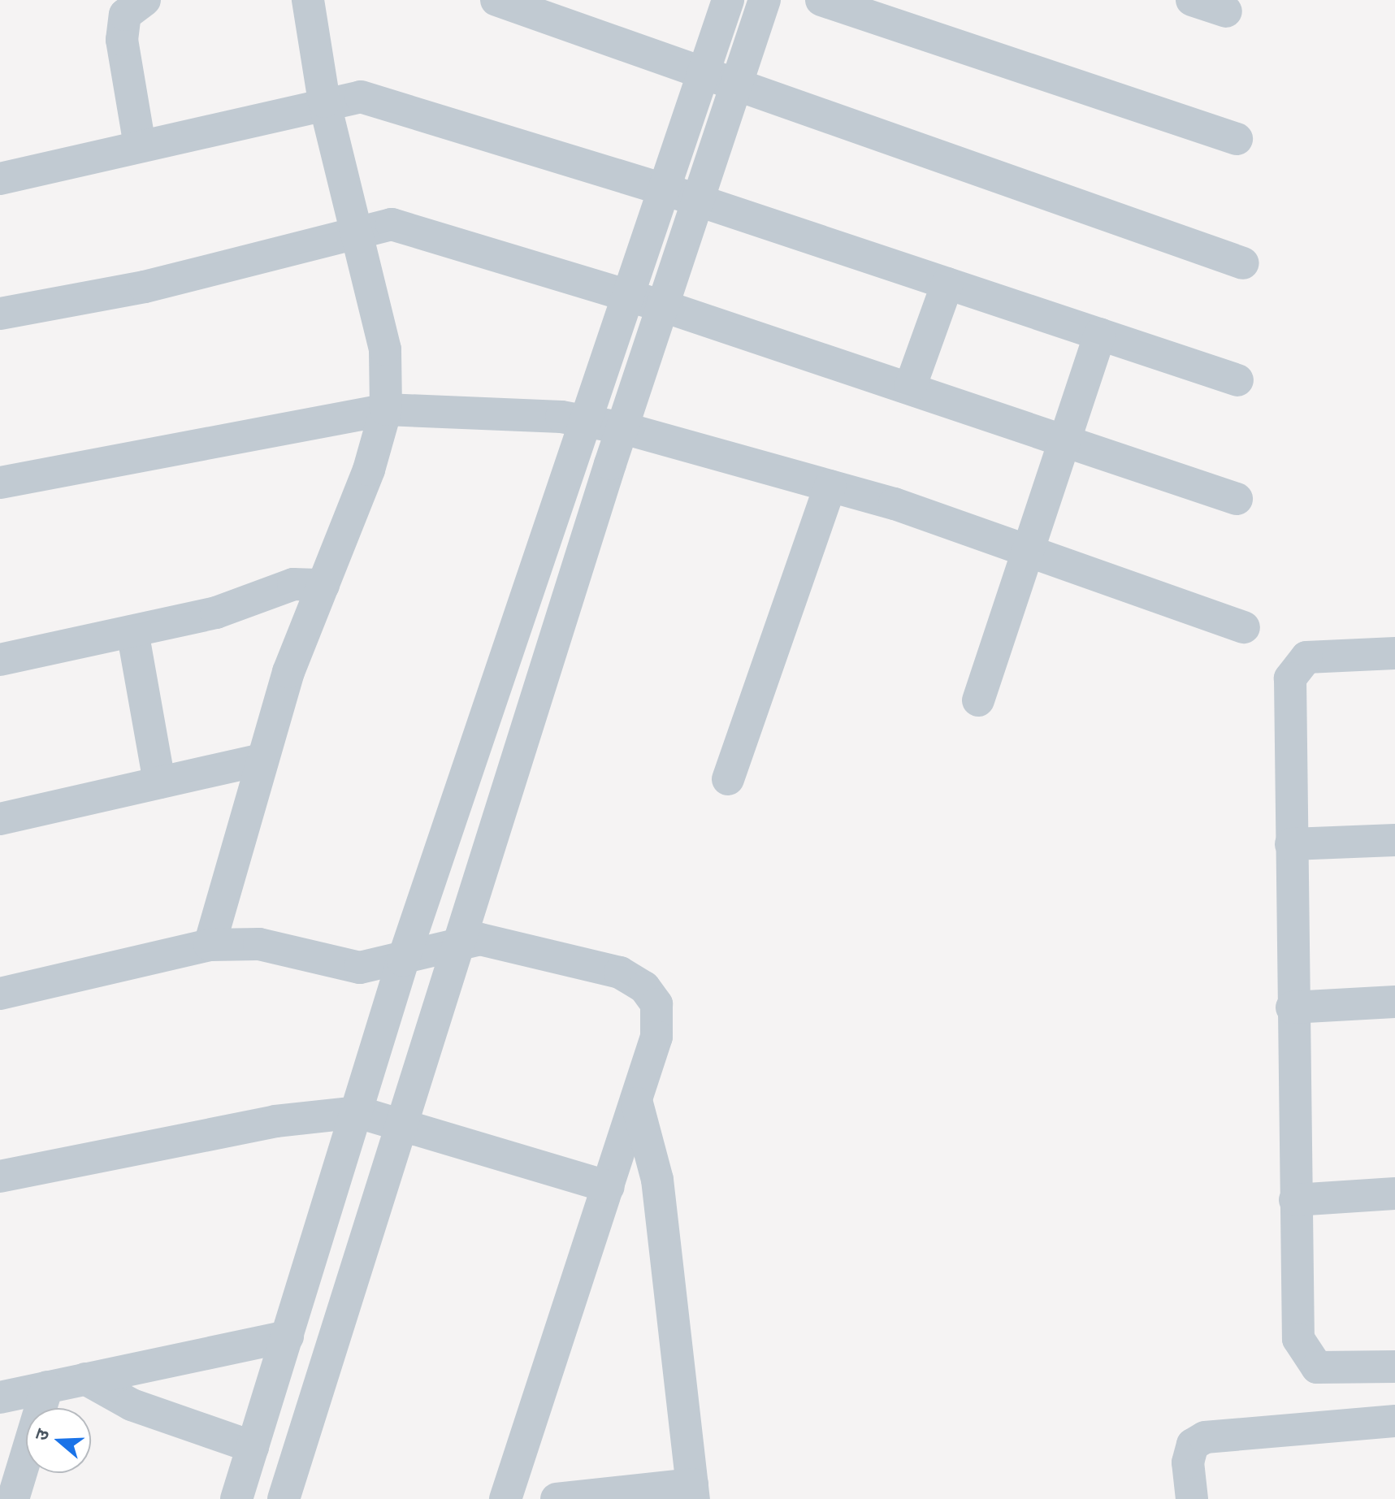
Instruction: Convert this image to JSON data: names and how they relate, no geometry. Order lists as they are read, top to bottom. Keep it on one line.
{"north":"left"}
